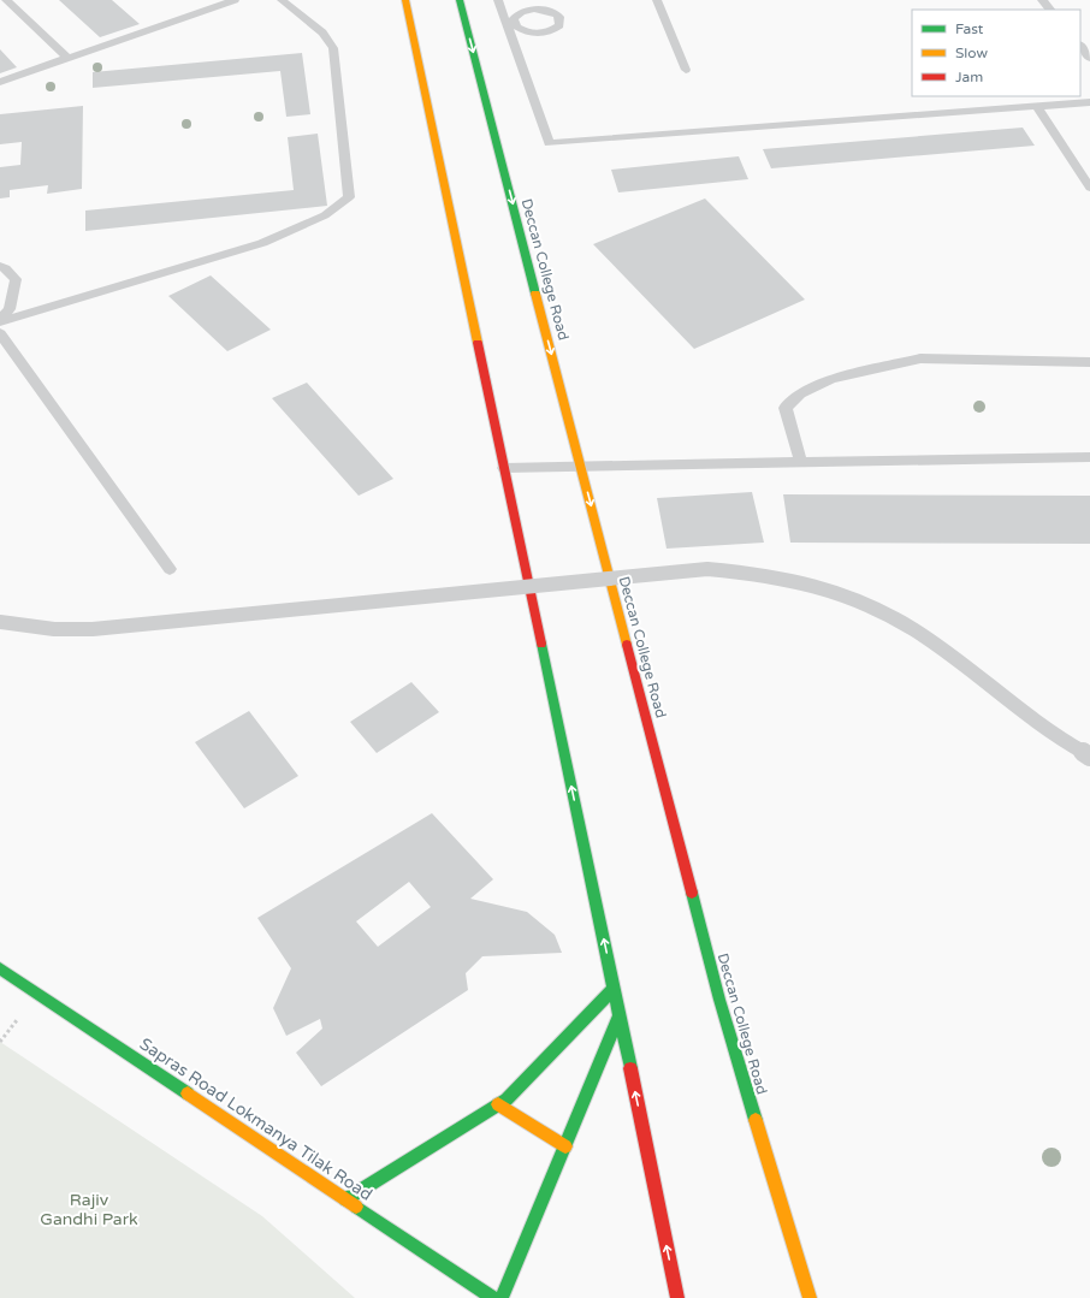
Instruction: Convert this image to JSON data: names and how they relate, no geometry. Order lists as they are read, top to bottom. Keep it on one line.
{"streets":{"main road":["Deccan College Road","Sapras Road Lokmanya Tilak Road"]},"parks":["Rajiv Gandhi Park"],"legend":["Fast","Slow","Jam"]}
